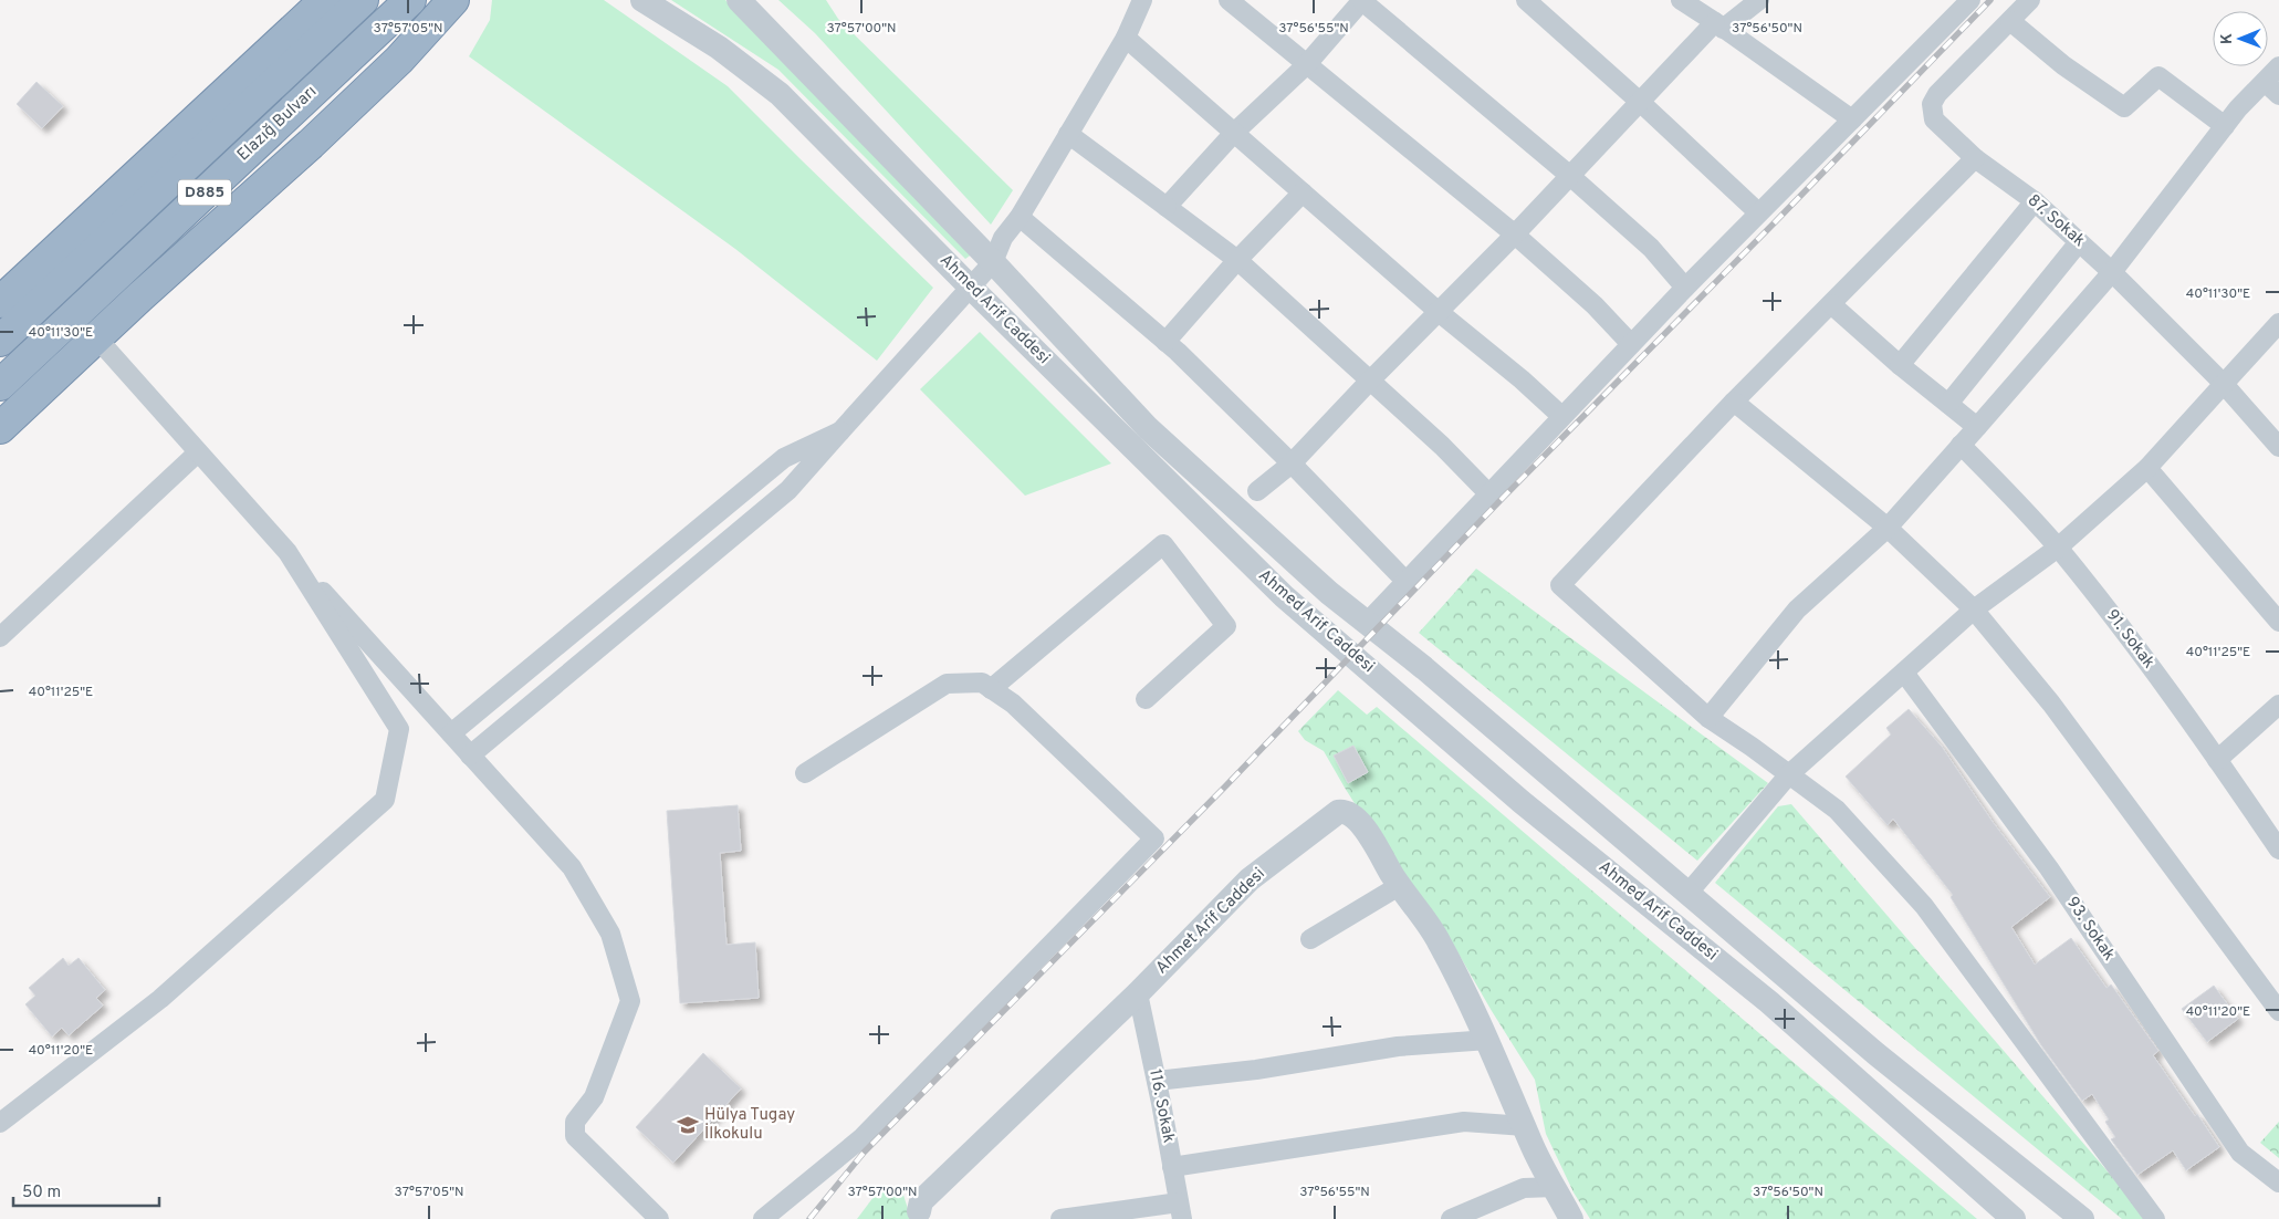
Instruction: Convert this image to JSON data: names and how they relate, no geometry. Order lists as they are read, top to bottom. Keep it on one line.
{"streets":{"highway":["Elazığ Bulvarı","D885"],"street":["87. Sokak","Ahmed Arif Caddesi","91. Sokak","Ahmet Arif Caddesi","93. Sokak","116. Sokak"]},"crossings":[["Ahmet Arif Caddesi","116. Sokak"]],"places":{"school or university":["Hülya Tugay İlkokulu"]},"scale_bar":"50 m","north":"left","coordinates":["37°57'05\"N","37°57'00\"N","37°56'55\"N","37°56'50\"N","40°11'30\"E","40°11'25\"E","40°11'20\"E"]}
